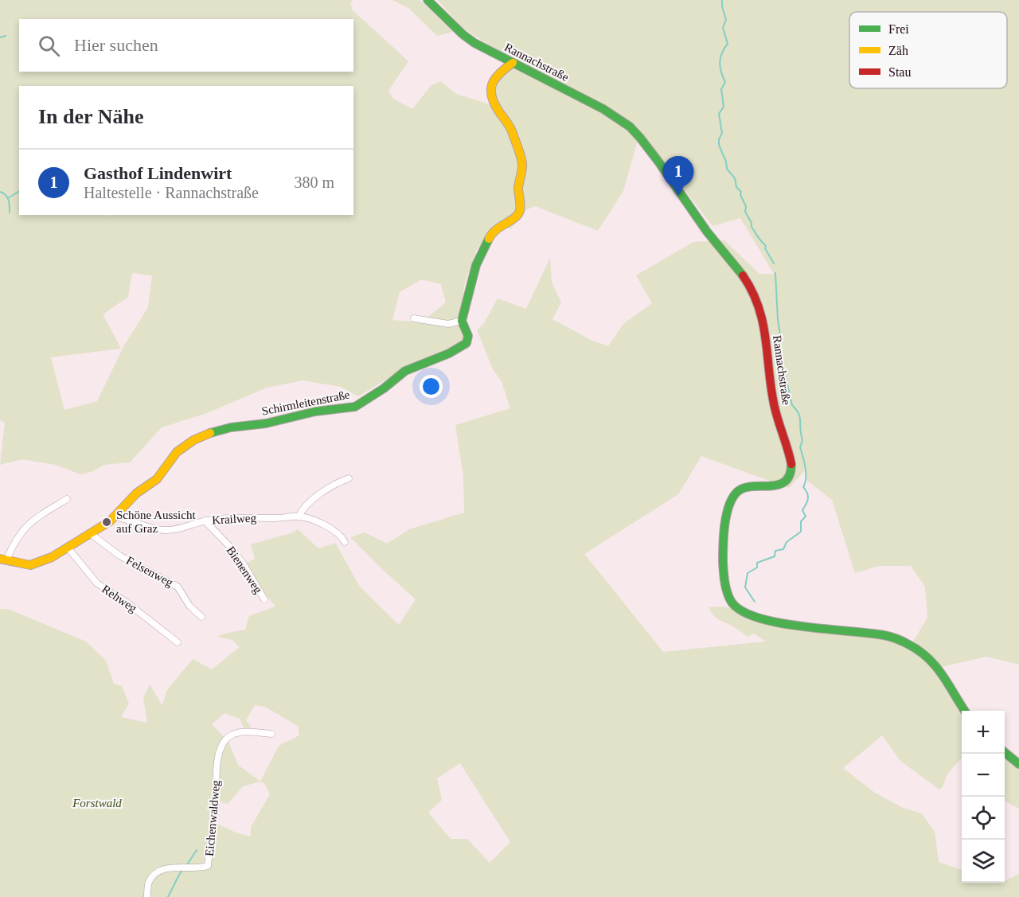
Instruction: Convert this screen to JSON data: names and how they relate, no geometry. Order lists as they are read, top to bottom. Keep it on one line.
{"streets":{"street":["Rannachstraße","Schirmleitenstraße","Krailweg","Bienenweg","Felsenweg","Rehweg","Eichenwaldweg"]},"crossings":[["Rannachstraße","Schirmleitenstraße"],["Schirmleitenstraße","Krailweg"],["Schirmleitenstraße","Felsenweg"],["Schirmleitenstraße","Rehweg"],["Krailweg","Bienenweg"]],"parks":["Forstwald"],"places":["Schöne Aussicht auf Graz"],"legend":["Frei","Zäh","Stau"],"page":{"search":"Hier suchen","heading":"In der Nähe","list":[{"mark":"1","name":"Gasthof Lindenwirt","note":"Haltestelle · Rannachstraße","value":"380 m"}],"pins":"1","map_buttons":["+","−"]}}
